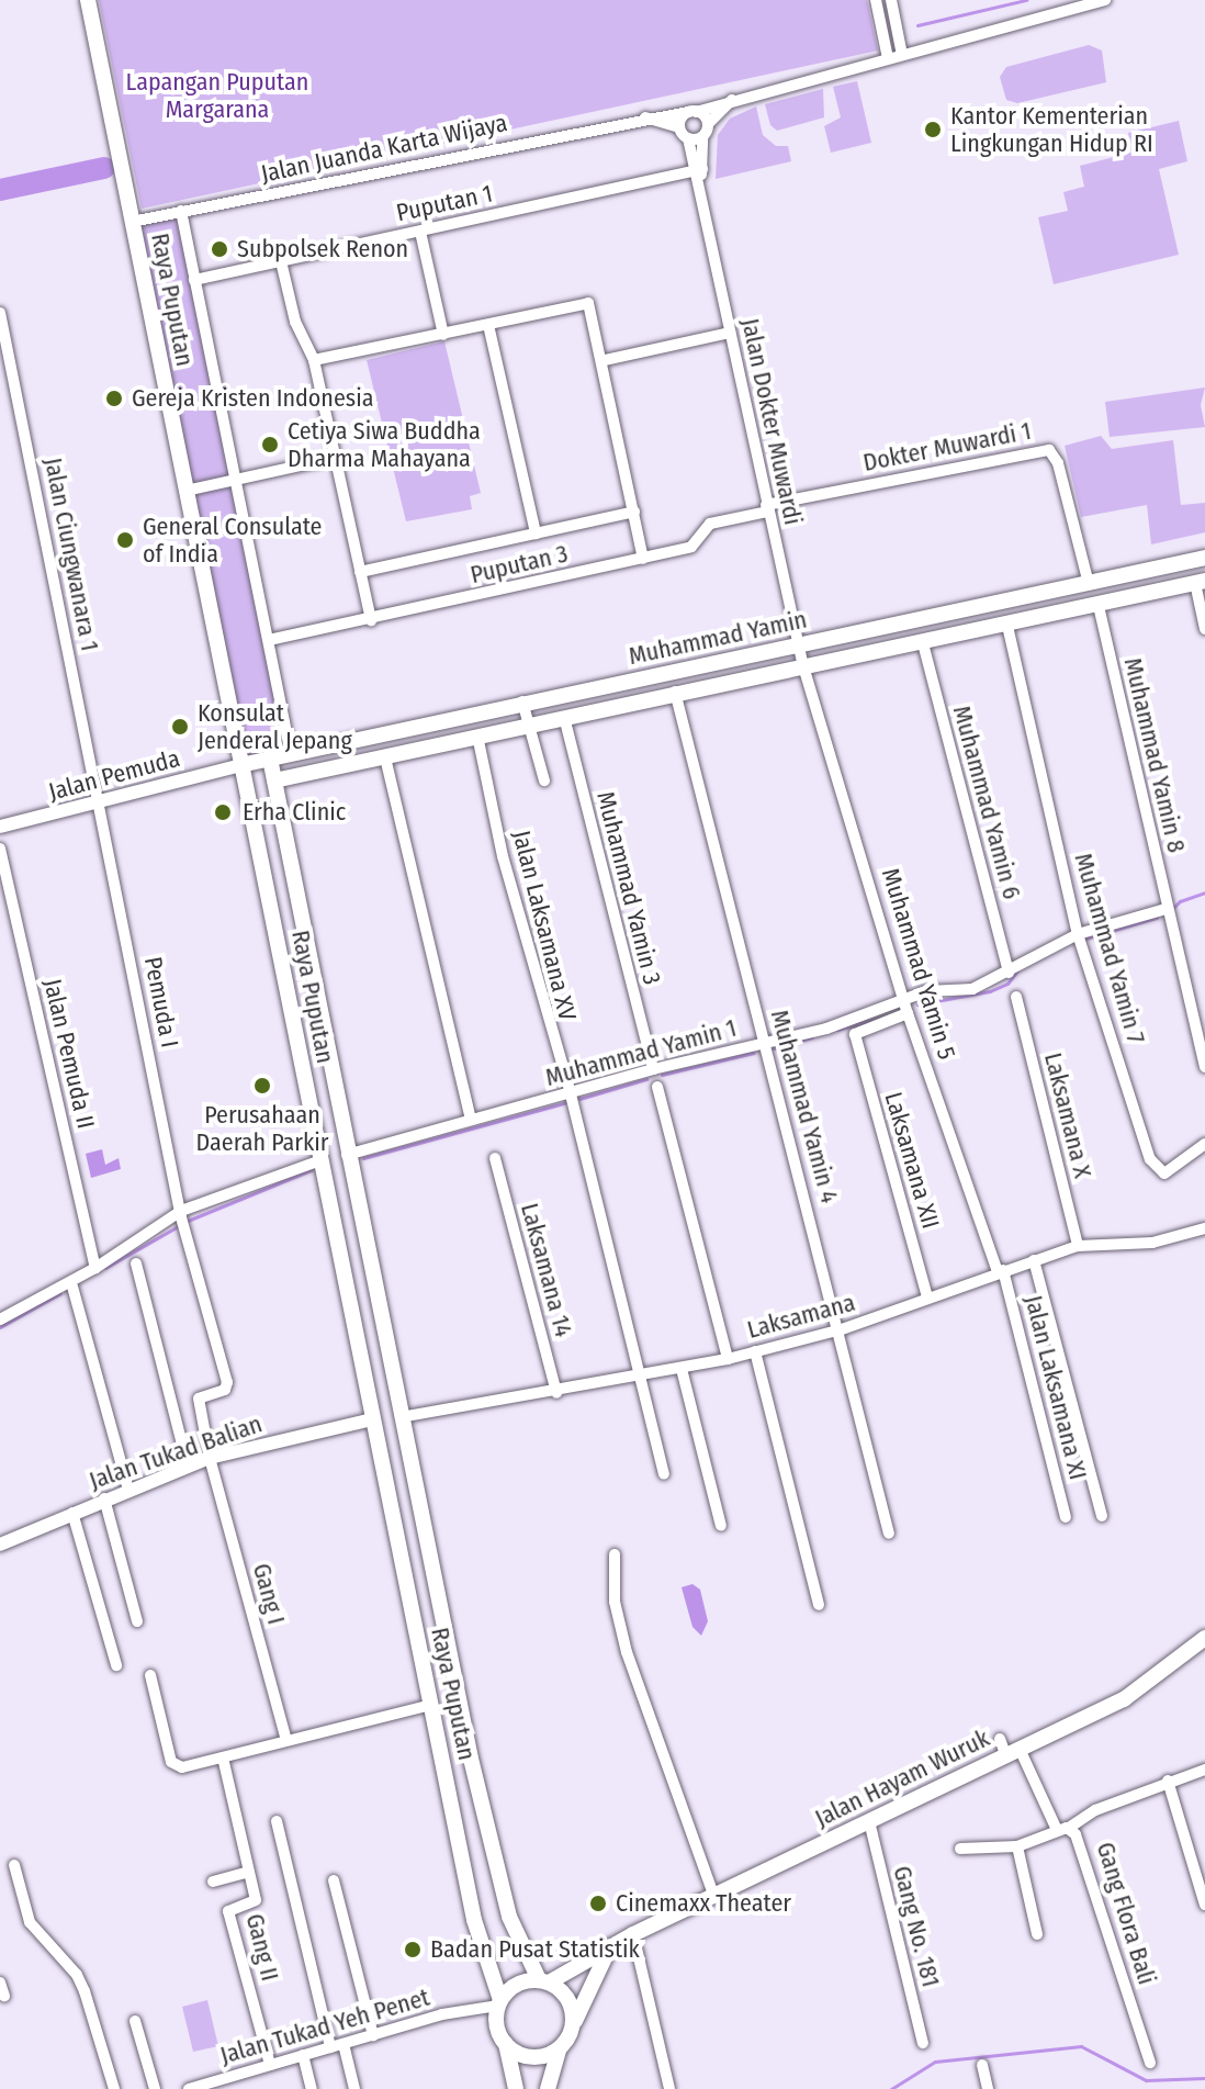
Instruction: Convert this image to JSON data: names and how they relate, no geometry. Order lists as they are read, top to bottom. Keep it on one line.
{"streets":{"main road":["Raya Puputan","Muhammad Yamin","Jalan Hayam Wuruk"],"street":["Jalan Juanda Karta Wijaya","Puputan 1","Jalan Dokter Muwardi","Dokter Muwardi 1","Jalan Ciungwanara 1","Puputan 3","Muhammad Yamin 8","Jalan Pemuda","Muhammad Yamin 6","Muhammad Yamin 3","Jalan Laksamana XV","Muhammad Yamin 7","Muhammad Yamin 5","Pemuda I","Muhammad Yamin 1","Jalan Pemuda II","Muhammad Yamin 4","Laksamana X","Laksamana XII","Laksamana 14","Laksamana","Jalan Laksamana XI","Jalan Tukad Balian","Gang I","Gang Flora Bali","Gang No. 181","Gang II","Jalan Tukad Yeh Penet"]},"crossings":[["Jalan Juanda Karta Wijaya","Raya Puputan"],["Puputan 1","Jalan Dokter Muwardi"],["Raya Puputan","Muhammad Yamin"],["Raya Puputan","Jalan Pemuda"],["Raya Puputan","Muhammad Yamin 1"],["Raya Puputan","Laksamana"],["Raya Puputan","Jalan Tukad Balian"],["Raya Puputan","Jalan Hayam Wuruk"],["Raya Puputan","Jalan Tukad Yeh Penet"],["Jalan Dokter Muwardi","Dokter Muwardi 1"],["Jalan Dokter Muwardi","Puputan 3"],["Jalan Dokter Muwardi","Muhammad Yamin"],["Jalan Dokter Muwardi","Muhammad Yamin 5"],["Dokter Muwardi 1","Puputan 3"],["Dokter Muwardi 1","Muhammad Yamin"],["Jalan Ciungwanara 1","Jalan Pemuda"],["Jalan Ciungwanara 1","Pemuda I"],["Muhammad Yamin","Muhammad Yamin 8"],["Muhammad Yamin","Jalan Pemuda"],["Muhammad Yamin","Muhammad Yamin 6"],["Muhammad Yamin","Muhammad Yamin 3"],["Muhammad Yamin","Jalan Laksamana XV"],["Muhammad Yamin","Muhammad Yamin 7"],["Muhammad Yamin","Muhammad Yamin 5"],["Muhammad Yamin","Muhammad Yamin 4"],["Muhammad Yamin 8","Muhammad Yamin 1"],["Jalan Pemuda","Pemuda I"],["Muhammad Yamin 6","Muhammad Yamin 1"],["Muhammad Yamin 3","Muhammad Yamin 1"],["Jalan Laksamana XV","Muhammad Yamin 1"],["Jalan Laksamana XV","Laksamana"],["Muhammad Yamin 7","Muhammad Yamin 1"],["Muhammad Yamin 5","Muhammad Yamin 1"],["Muhammad Yamin 5","Laksamana XII"],["Muhammad Yamin 5","Laksamana"],["Muhammad Yamin 5","Jalan Laksamana XI"],["Muhammad Yamin 1","Muhammad Yamin 4"],["Muhammad Yamin 4","Laksamana"],["Laksamana X","Laksamana"],["Laksamana XII","Laksamana"],["Laksamana 14","Laksamana"],["Laksamana","Jalan Laksamana XI"],["Jalan Tukad Balian","Gang I"],["Jalan Hayam Wuruk","Gang Flora Bali"],["Jalan Hayam Wuruk","Gang No. 181"],["Jalan Hayam Wuruk","Jalan Tukad Yeh Penet"],["Gang II","Jalan Tukad Yeh Penet"]],"parks":["Lapangan Puputan Margarana"],"places":["Kantor Kementerian Lingkungan Hidup RI","Subpolsek Renon","Gereja Kristen Indonesia","Cetiya Siwa Buddha Dharma Mahayana","General Consulate of India","Konsulat Jenderal Jepang","Erha Clinic","Perusahaan Daerah Parkir","Cinemaxx Theater","Badan Pusat Statistik"]}
